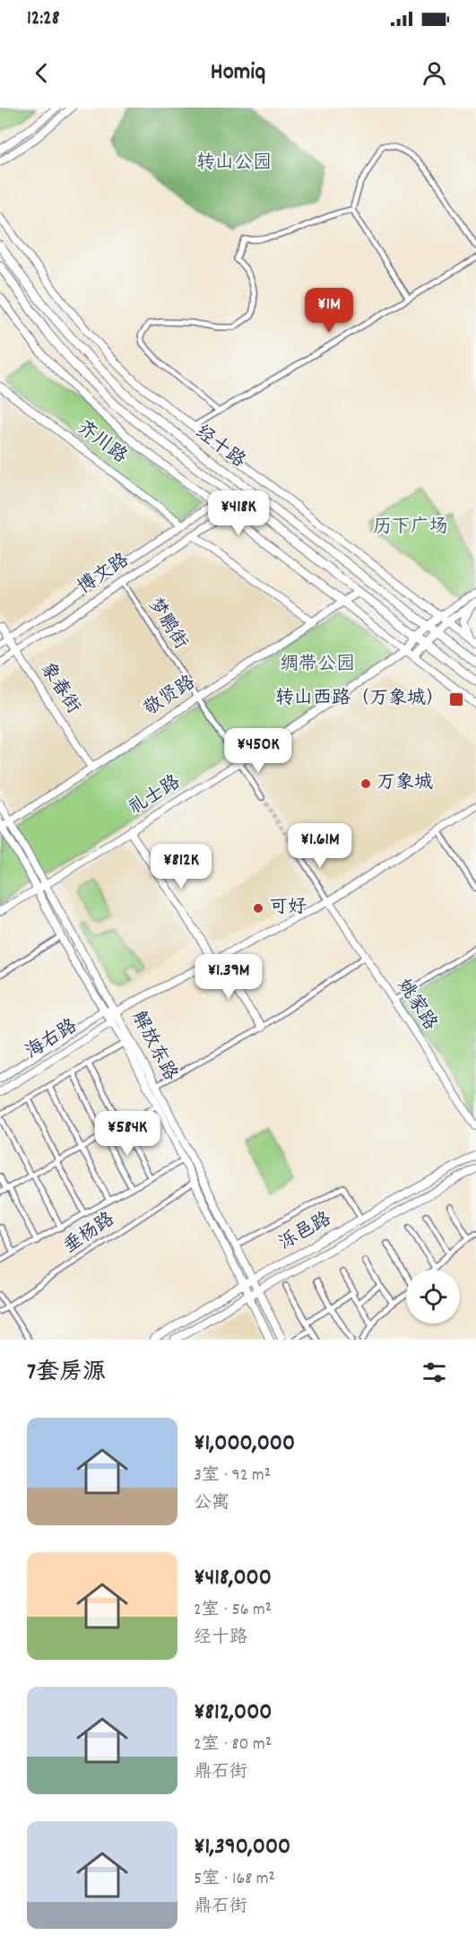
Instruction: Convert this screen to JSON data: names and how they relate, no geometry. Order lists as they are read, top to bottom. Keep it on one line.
{"streets":{"highway":["经十路"],"main road":["齐川路","博文路","象春街","敬贤路","礼士路","姚家路","海右路","解放东路","泺邑路"],"street":["梦鹏街","垂杨路"]},"crossings":[["齐川路","博文路"],["经十路","敬贤路"],["博文路","梦鹏街"],["博文路","象春街"],["梦鹏街","敬贤路"],["梦鹏街","礼士路"],["象春街","敬贤路"],["敬贤路","解放东路"],["礼士路","解放东路"],["海右路","解放东路"],["解放东路","泺邑路"],["解放东路","垂杨路"]],"parks":["转山公园","历下广场","绸带公园"],"places":{"transit":["转山西路（万象城）"],"other":["万象城","可好"]},"page":{"status":"12:28","header":"Homiq","price":["¥1M","¥418K","¥450K","¥1.61M","¥812K","¥1.39M","¥584K"],"heading":"7套房源","list":[{"name":"¥1,000,000","note":"3室 · 92 m² · 公寓"},{"name":"¥418,000","note":"2室 · 56 m² · 经十路"},{"name":"¥812,000","note":"2室 · 80 m² · 鼎石街"},{"name":"¥1,390,000","note":"5室 · 168 m² · 鼎石街"}]}}
